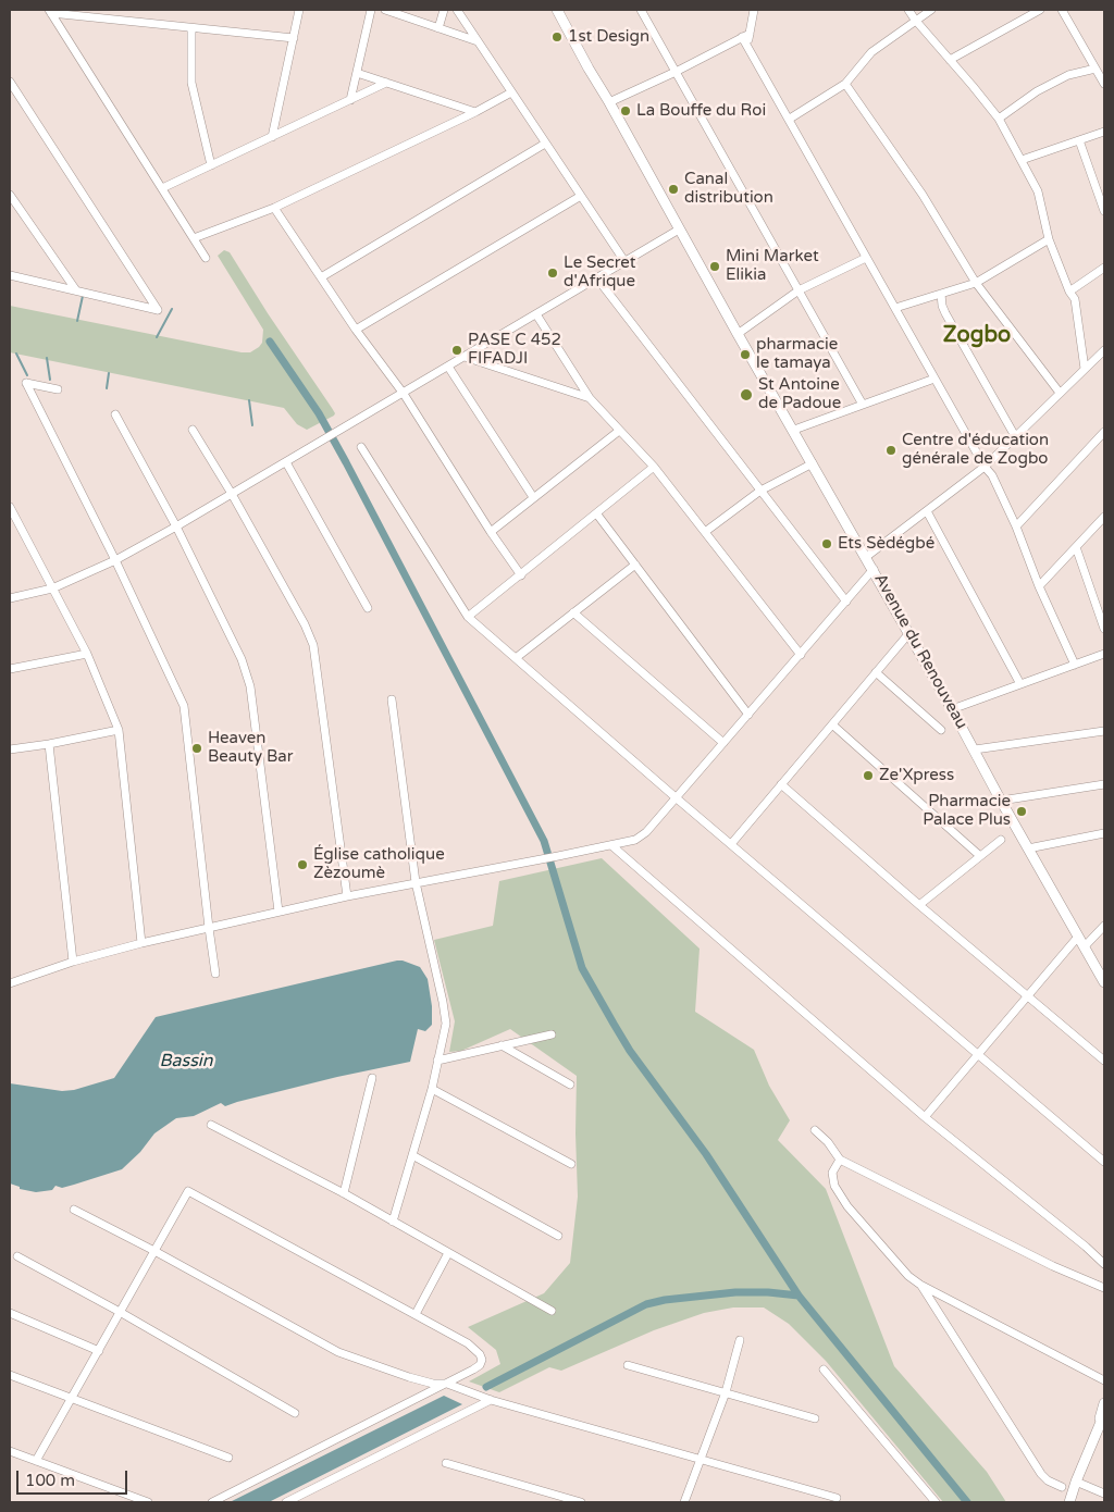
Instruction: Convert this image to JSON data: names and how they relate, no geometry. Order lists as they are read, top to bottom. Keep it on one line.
{"streets":{"main road":["Avenue du Renouveau"]},"districts":["Zogbo"],"water":["Bassin"],"places":["1st Design","La Bouffe du Roi","Canal distribution","Mini Market Elikia","Le Secret d'Afrique","PASE C 452 FIFADJI","pharmacie le tamaya","St Antoine de Padoue","Centre d'éducation générale de Zogbo","Ets Sèdégbé","Heaven Beauty Bar","Ze'Xpress","Pharmacie Palace Plus","Église catholique Zèzoumè"],"scale_bar":"100 m"}
